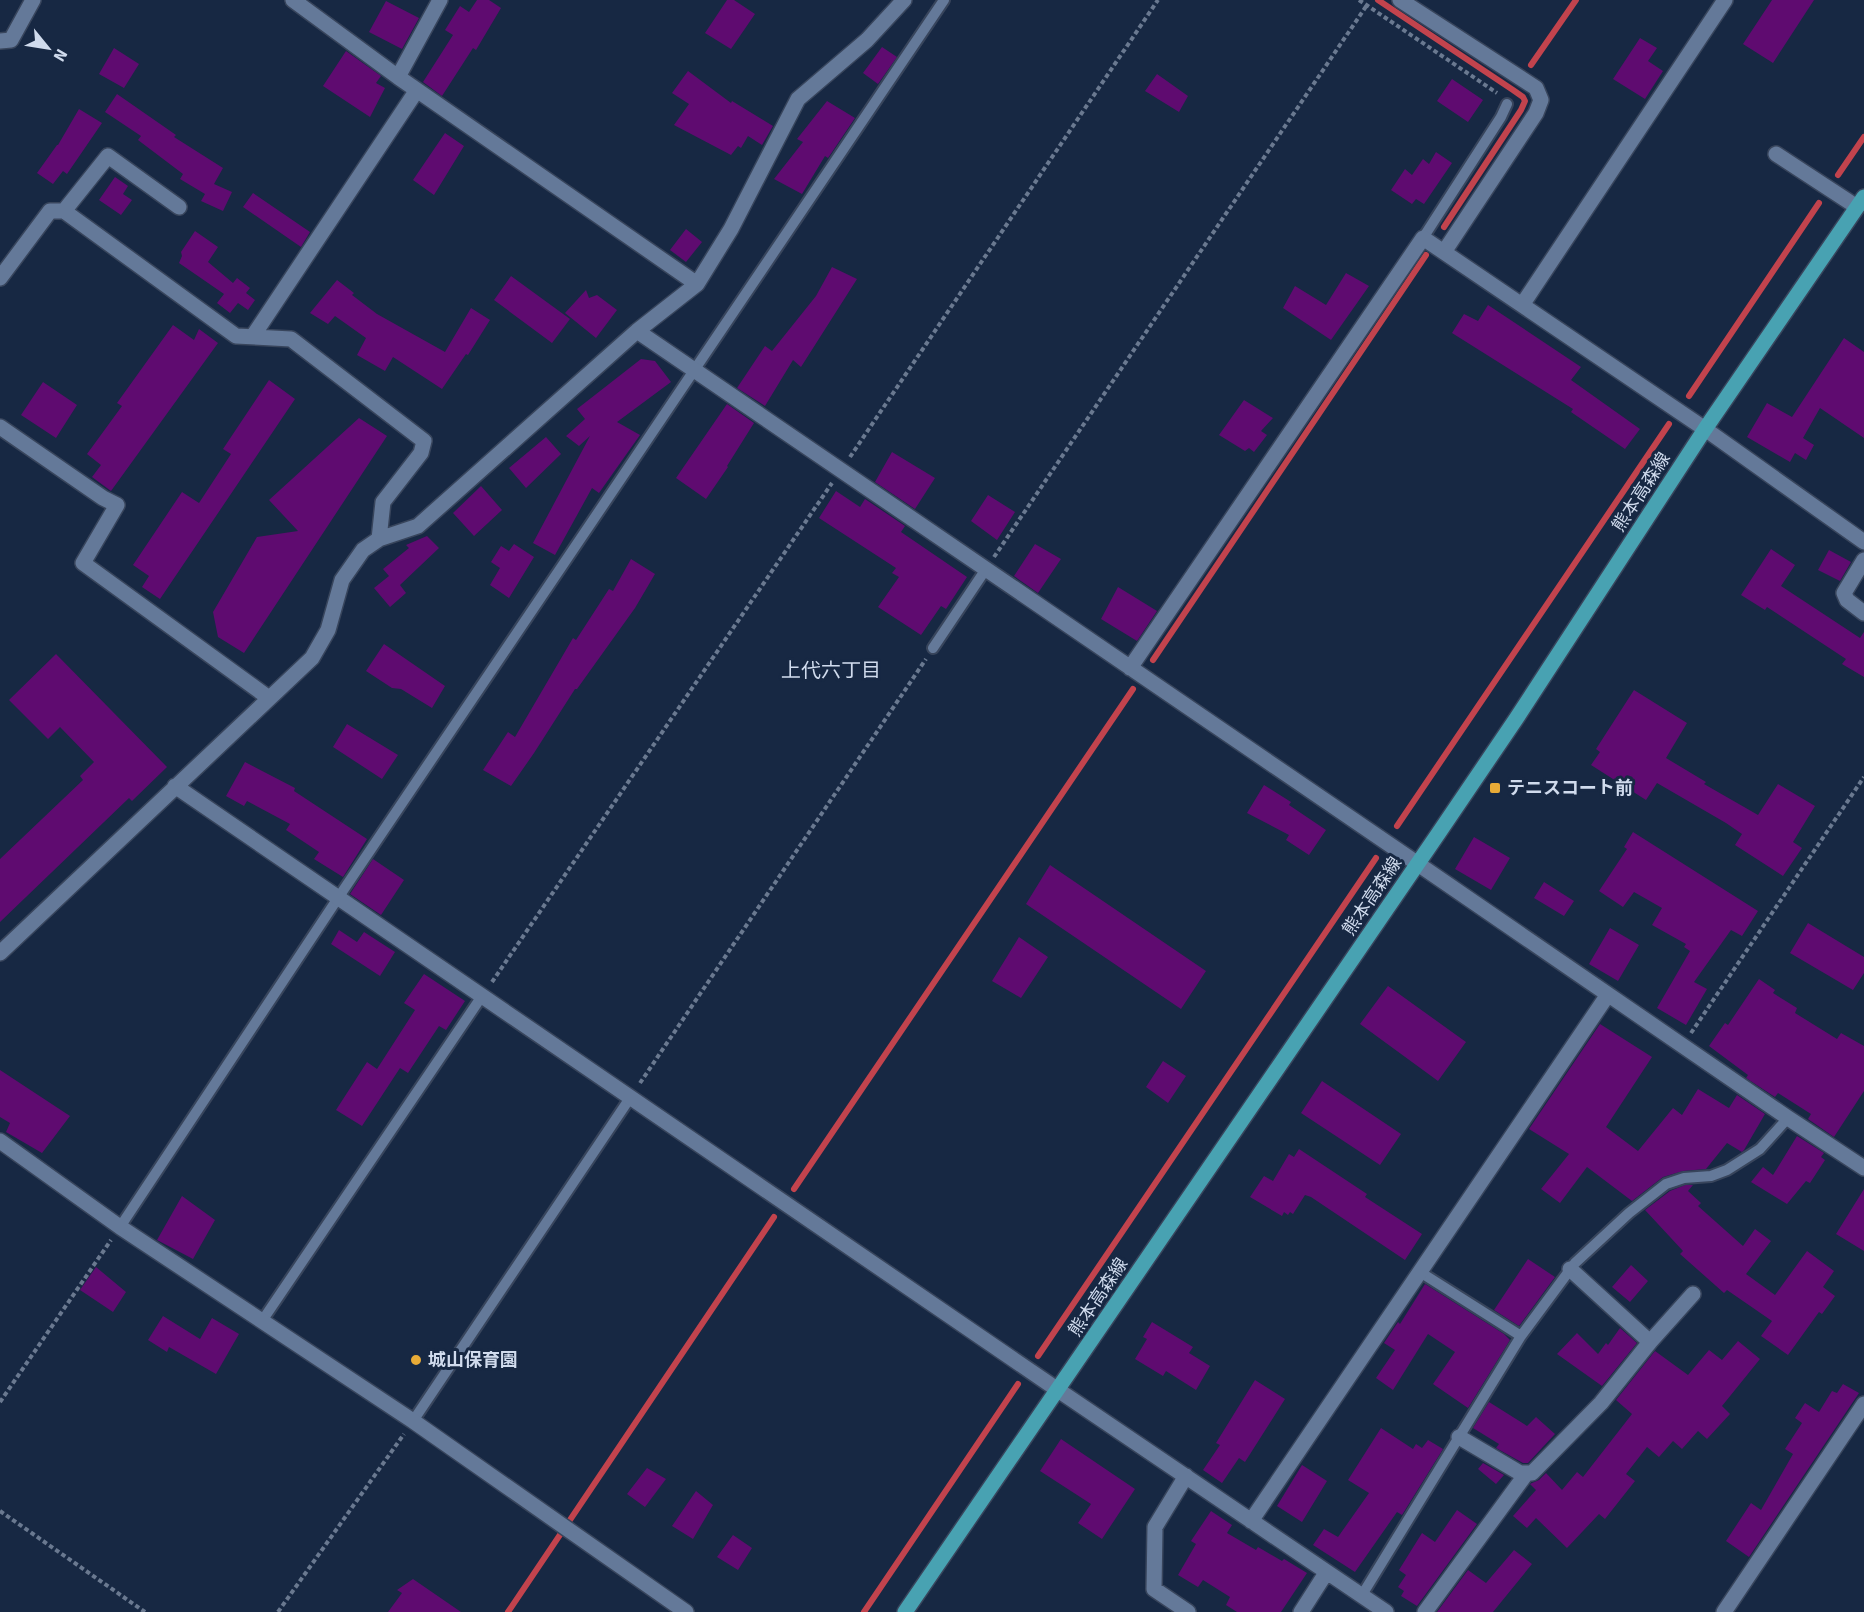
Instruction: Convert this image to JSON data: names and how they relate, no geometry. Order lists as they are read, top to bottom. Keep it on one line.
{"streets":{"main road":["熊本高森線"]},"districts":["上代六丁目"],"places":{"transit":["テニスコート前"],"other":["城山保育園"]},"north":"bottom right"}
